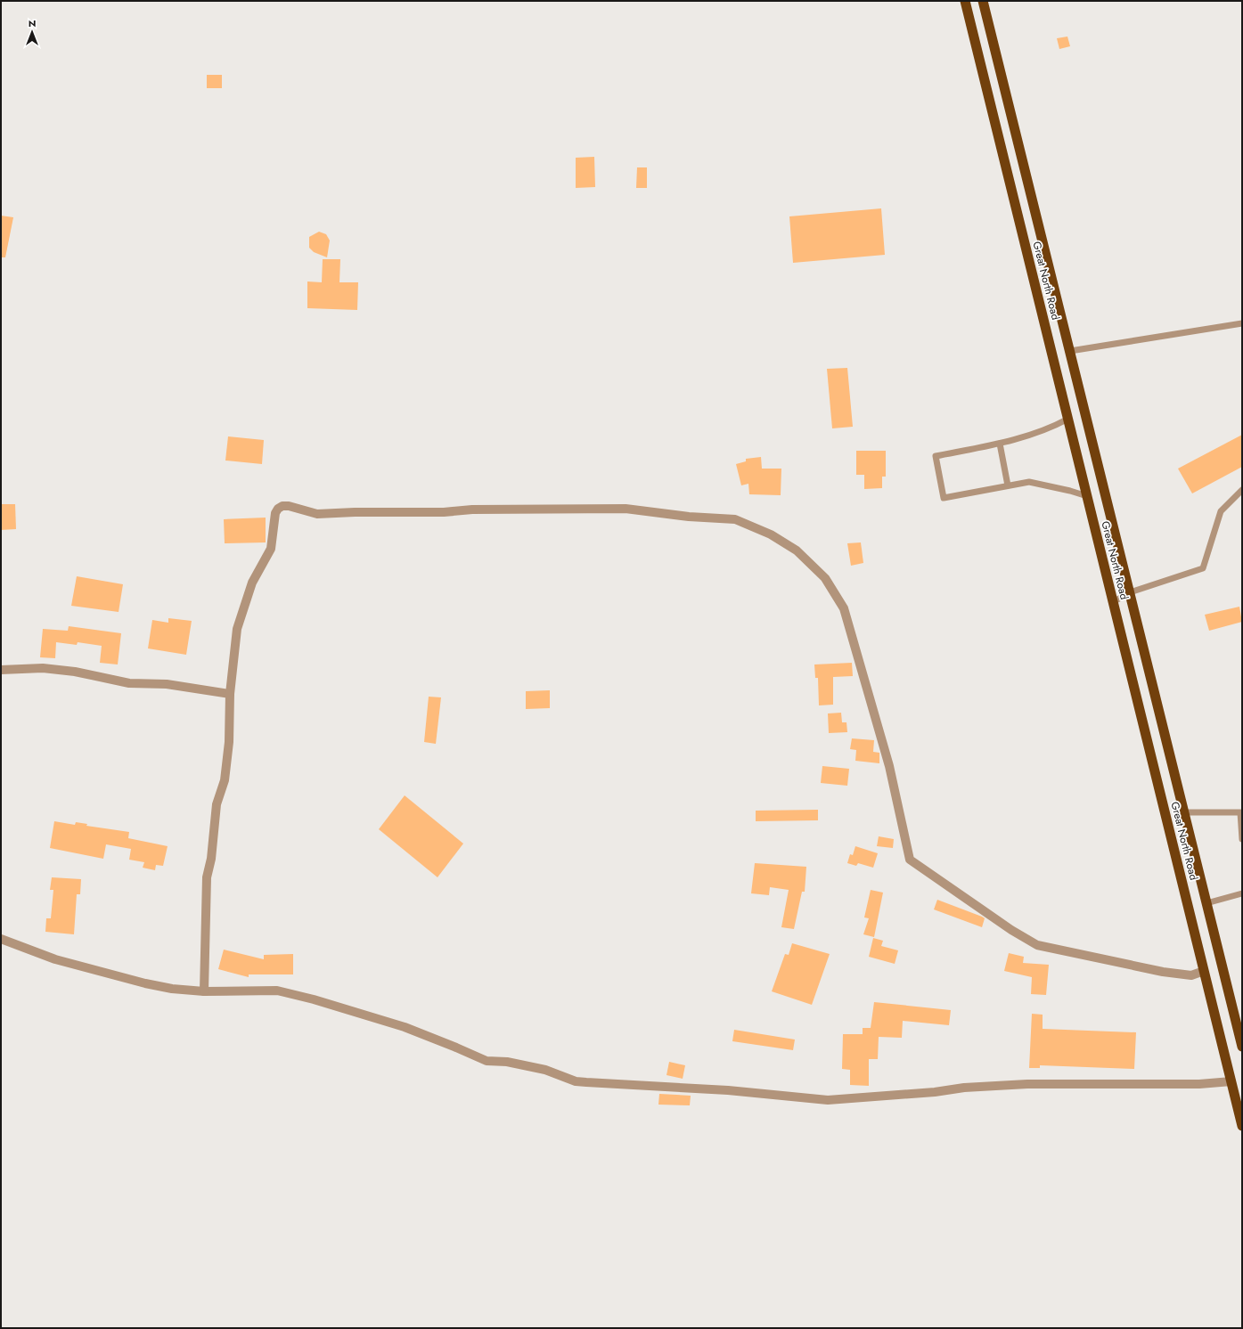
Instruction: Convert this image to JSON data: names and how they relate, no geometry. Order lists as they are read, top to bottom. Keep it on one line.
{"streets":{"highway":["Great North Road"]},"north":"top"}
